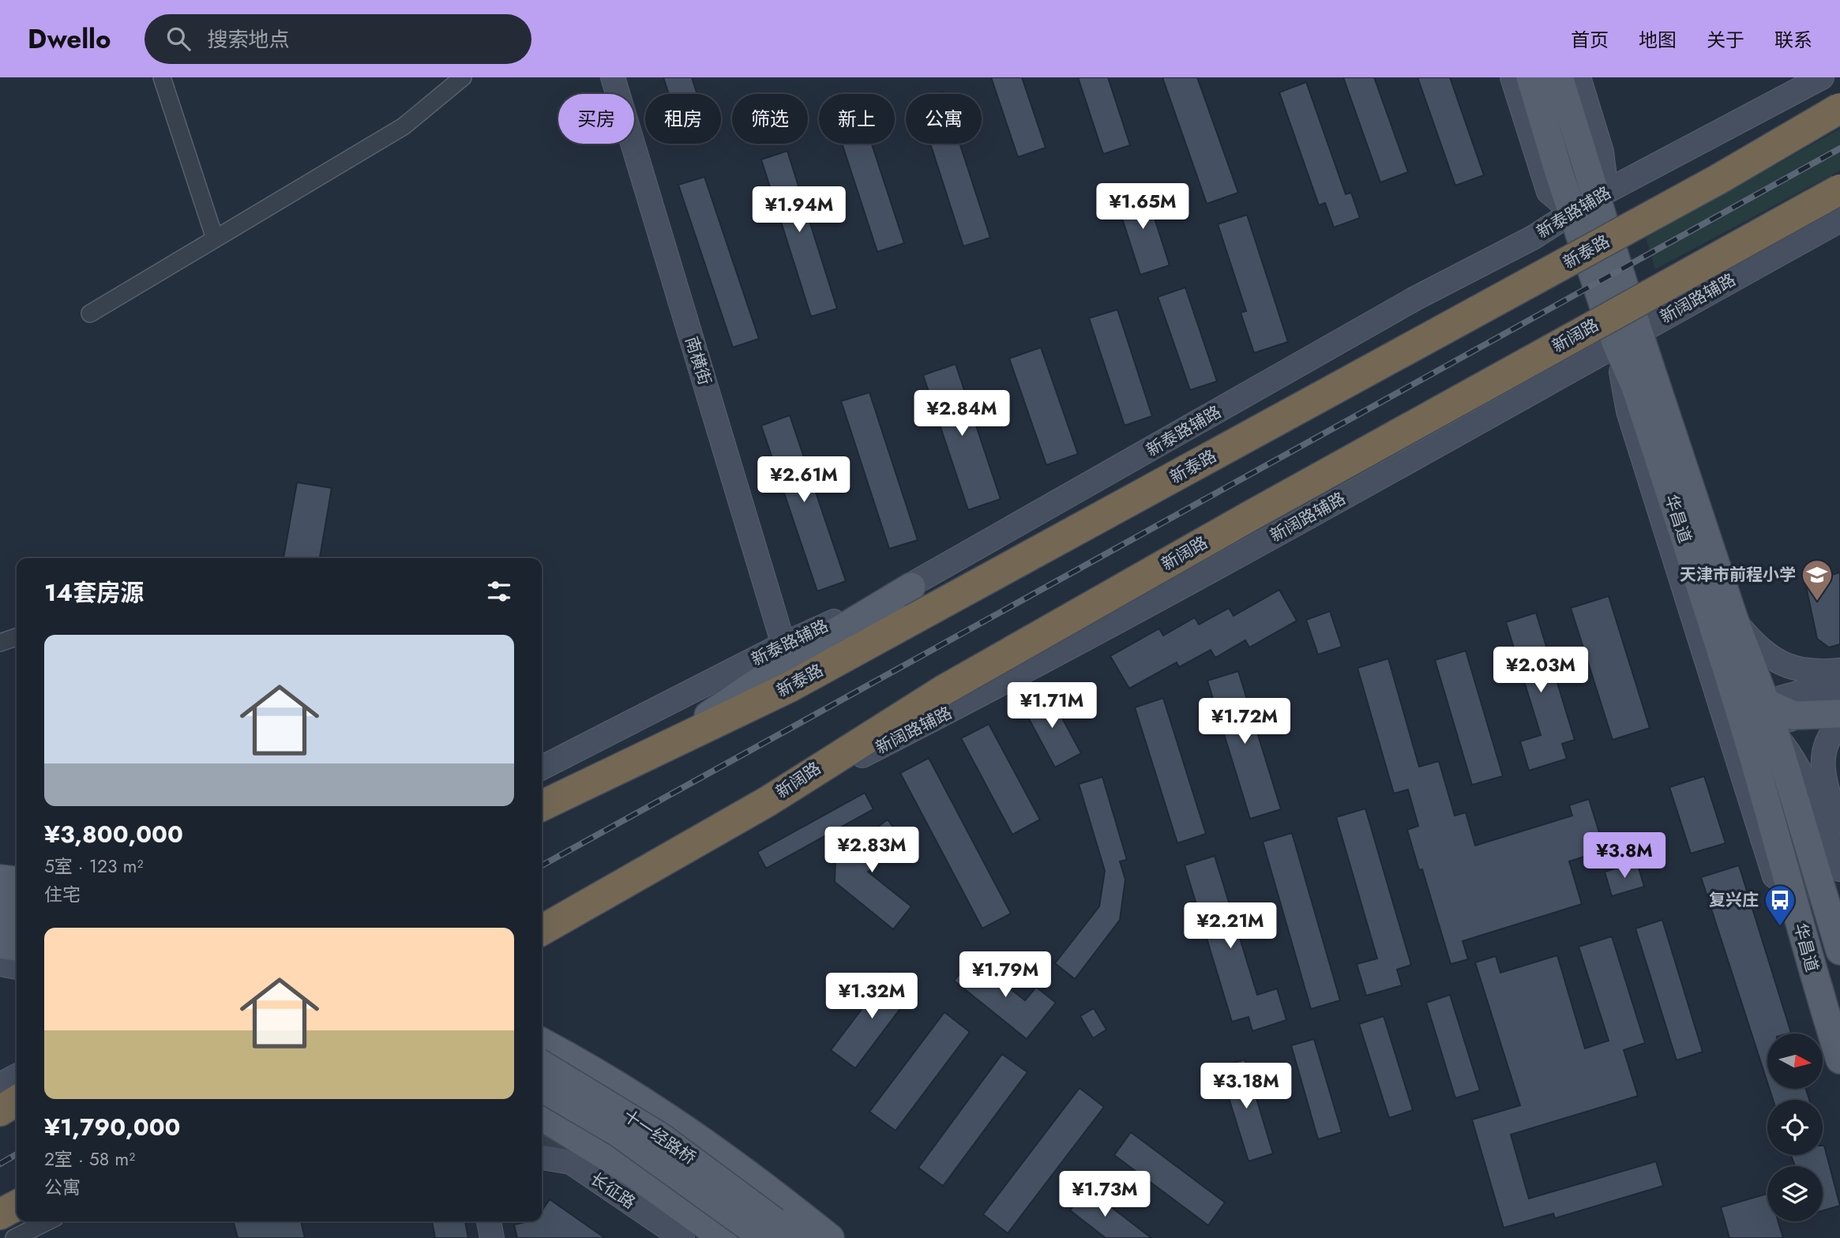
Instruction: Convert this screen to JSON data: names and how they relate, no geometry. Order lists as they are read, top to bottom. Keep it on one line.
{"streets":{"highway":["新泰路","新阔路"],"main road":["华昌道","十一经路桥"],"street":["新泰路辅路","新阔路辅路","南横街","长征路"]},"crossings":[["新泰路辅路","南横街"],["新泰路辅路","华昌道"],["新阔路辅路","新阔路"],["新阔路辅路","华昌道"]],"places":{"school or university":["天津市前程小学"],"bus stop":["复兴庄"]},"north":"right","page":{"header":"Dwello","search":"搜索地点","nav":["首页","地图","关于","联系"],"chip":["买房","租房","筛选","新上","公寓"],"price":["¥1.65M","¥1.94M","¥2.84M","¥2.61M","¥2.03M","¥1.71M","¥1.72M","¥2.83M","¥3.8M","¥2.21M","¥1.79M","¥1.32M","¥3.18M","¥1.73M"],"heading":"14套房源","list":[{"name":"¥3,800,000","note":"5室 · 123 m² · 住宅"},{"name":"¥1,790,000","note":"2室 · 58 m² · 公寓"}]}}
